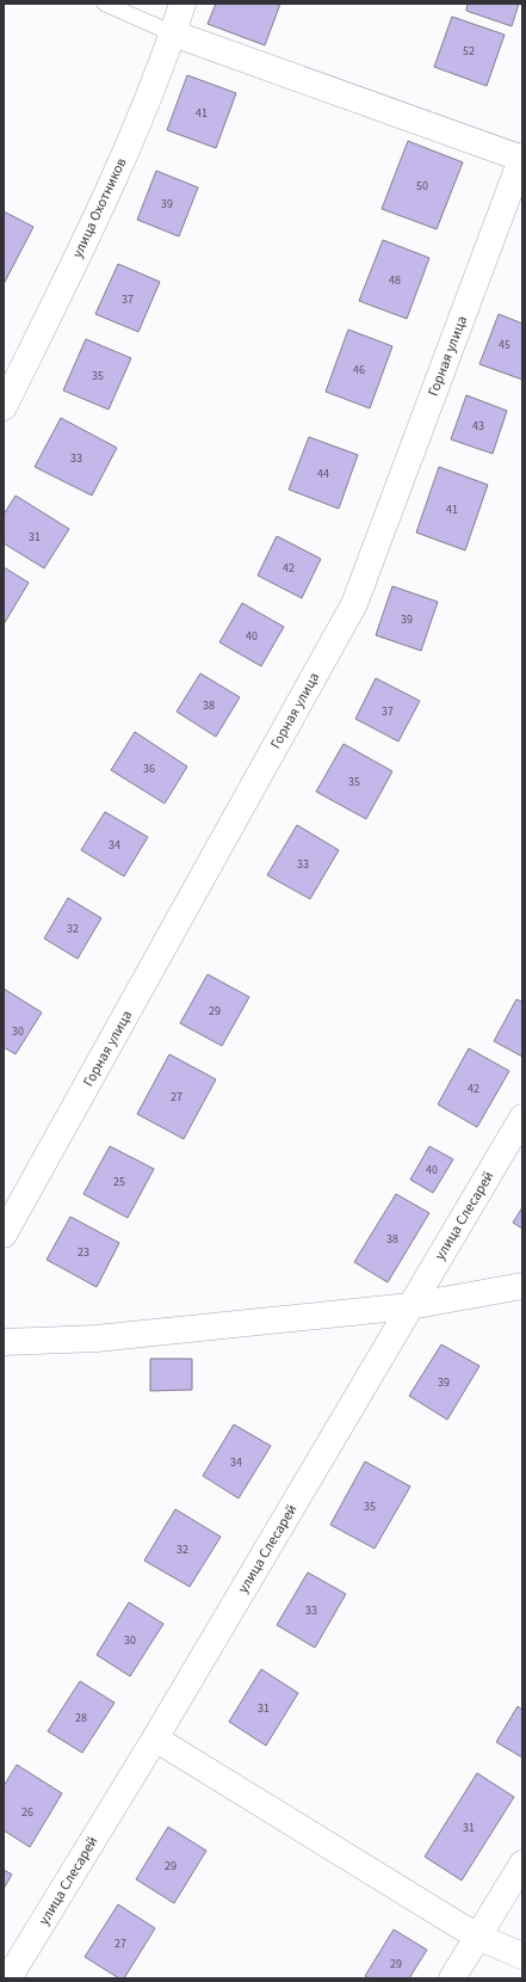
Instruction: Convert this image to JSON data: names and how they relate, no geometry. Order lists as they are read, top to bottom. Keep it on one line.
{"streets":{"street":["улица Охотников","Горная улица","улица Слесарей"]},"house_numbers":["52","41","50","39","48","37","45","46","35","43","33","44","41","31","42","39","40","38","37","36","35","34","33","32","29","30","42","27","40","25","38","23","39","34","35","32","33","30","31","28","26","31","29","27","29"]}
